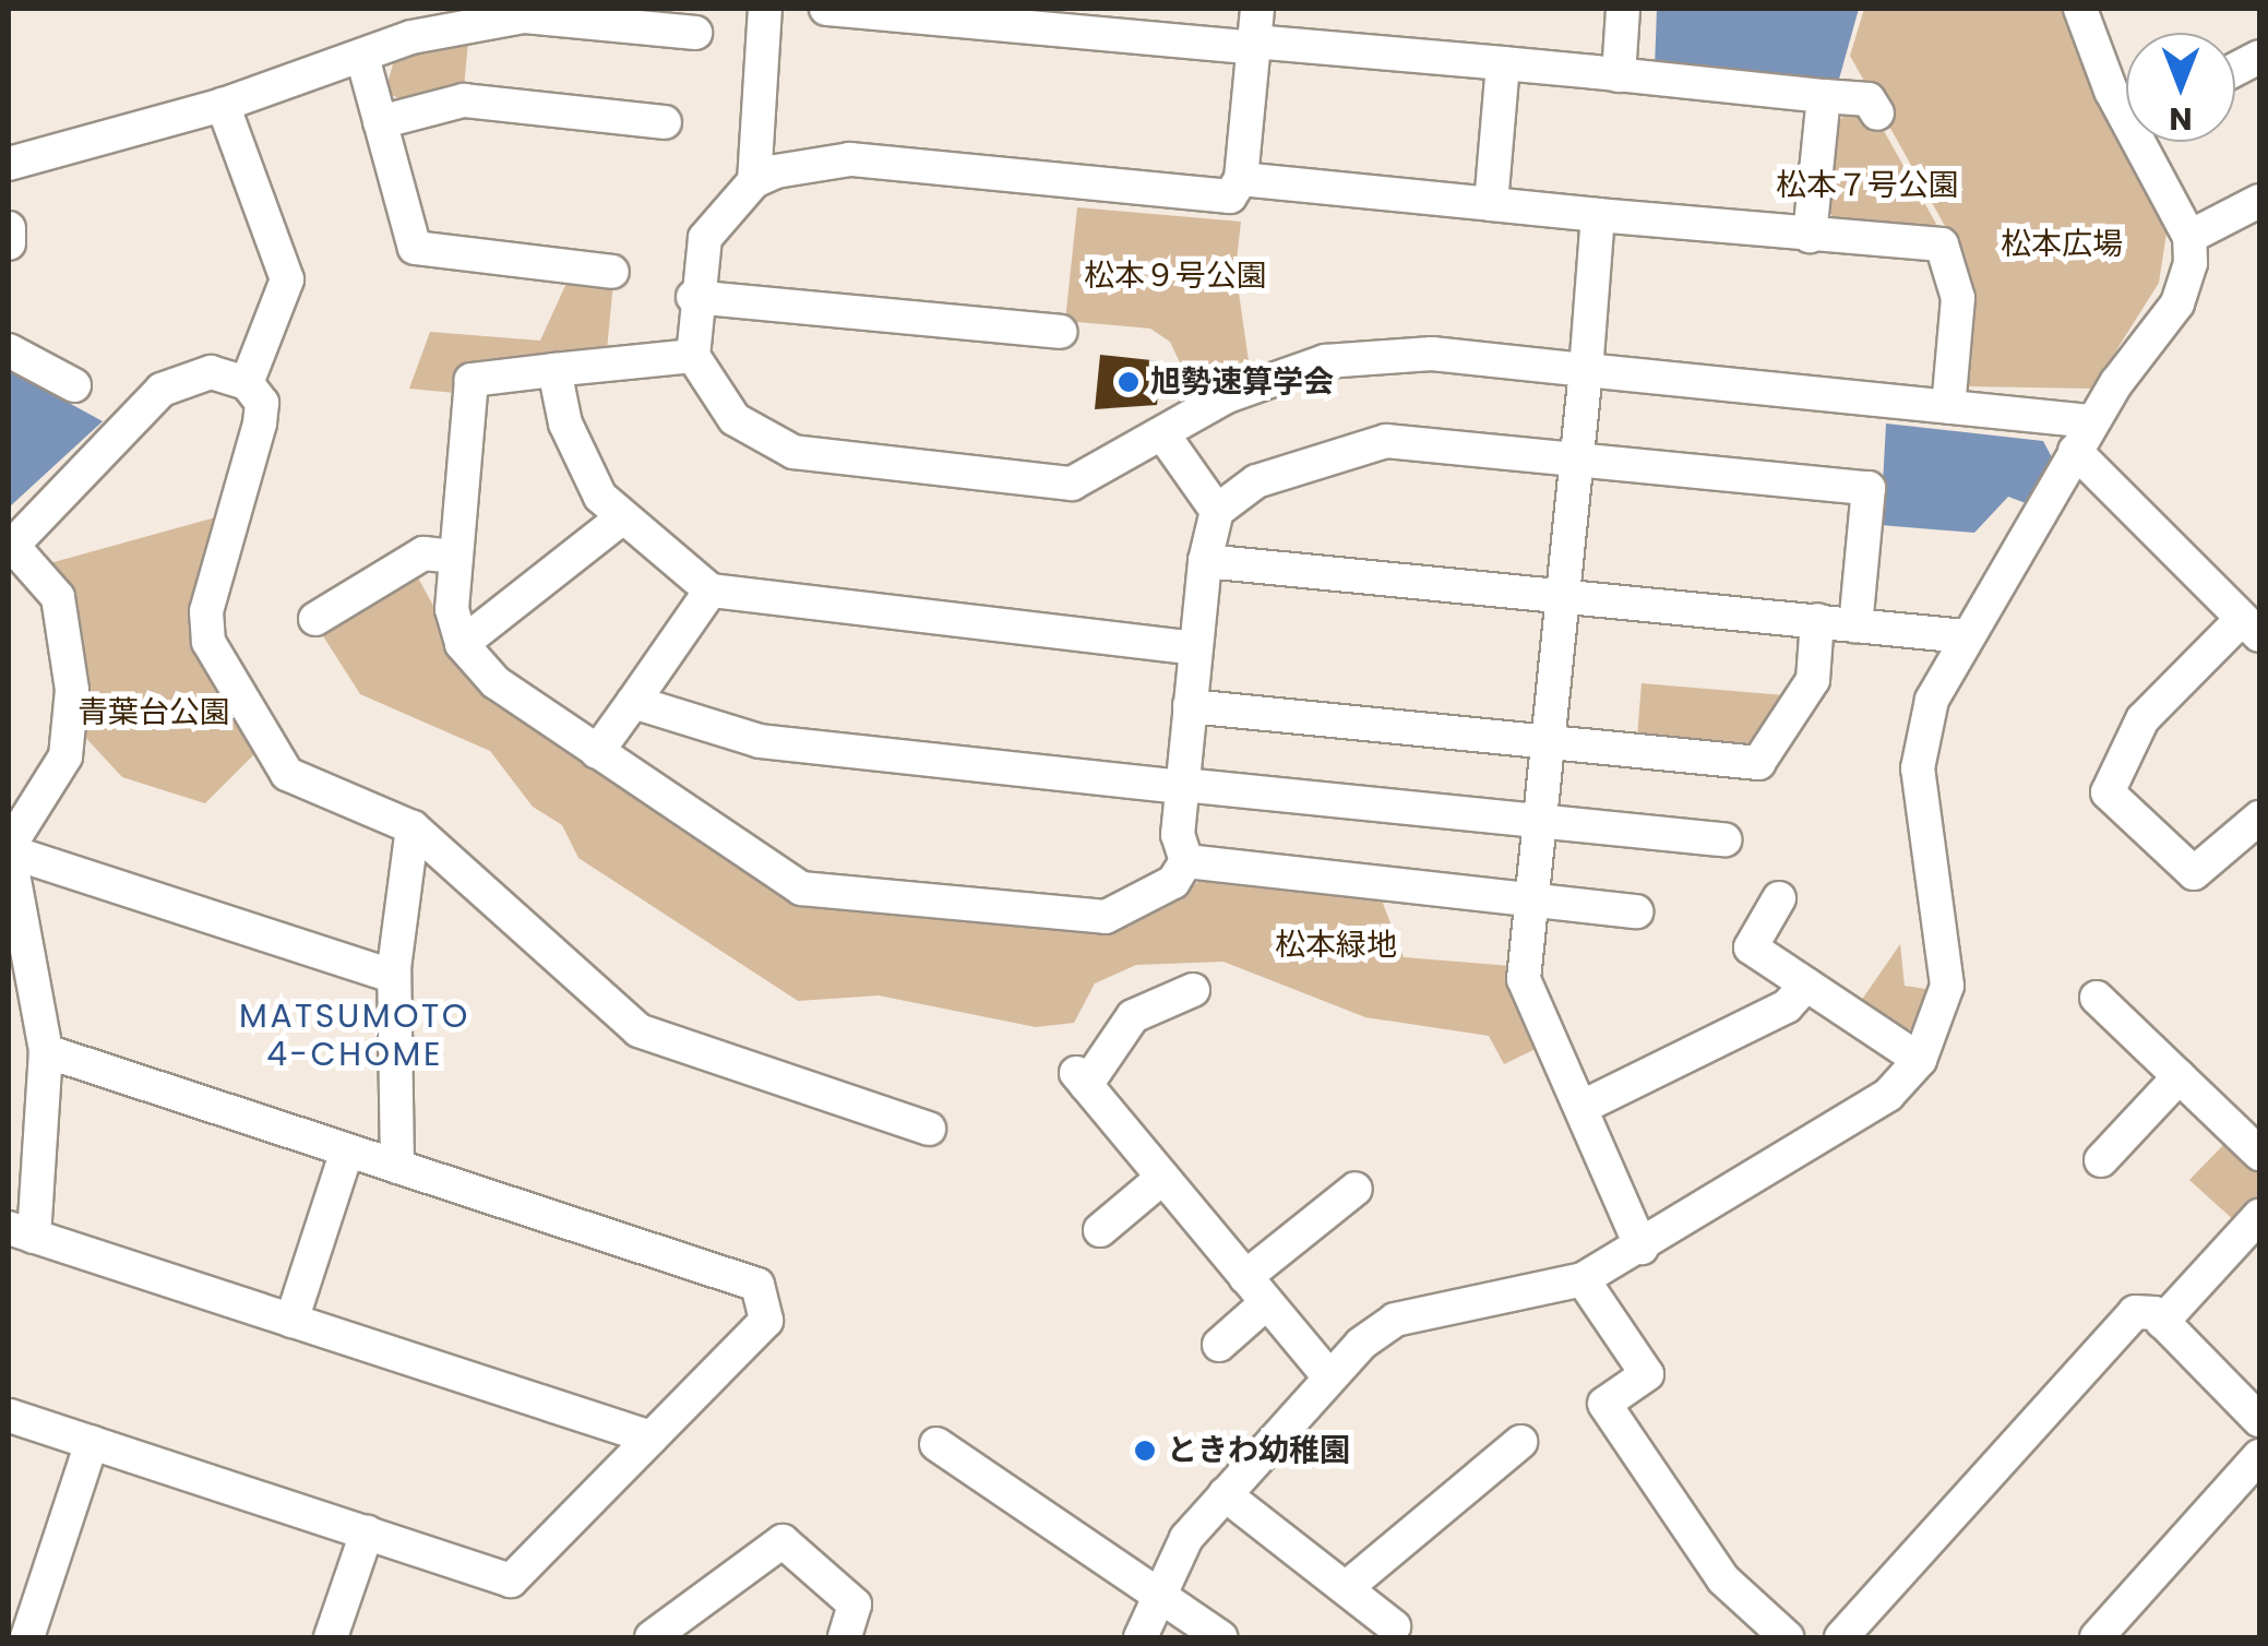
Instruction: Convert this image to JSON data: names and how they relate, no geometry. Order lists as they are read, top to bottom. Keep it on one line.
{"districts":["MATSUMOTO 4-CHOME"],"parks":["松本７号公園","松本広場","松本９号公園","青葉台公園","松本緑地"],"places":["旭勢速算学会","ときわ幼稚園"],"north":"bottom"}
